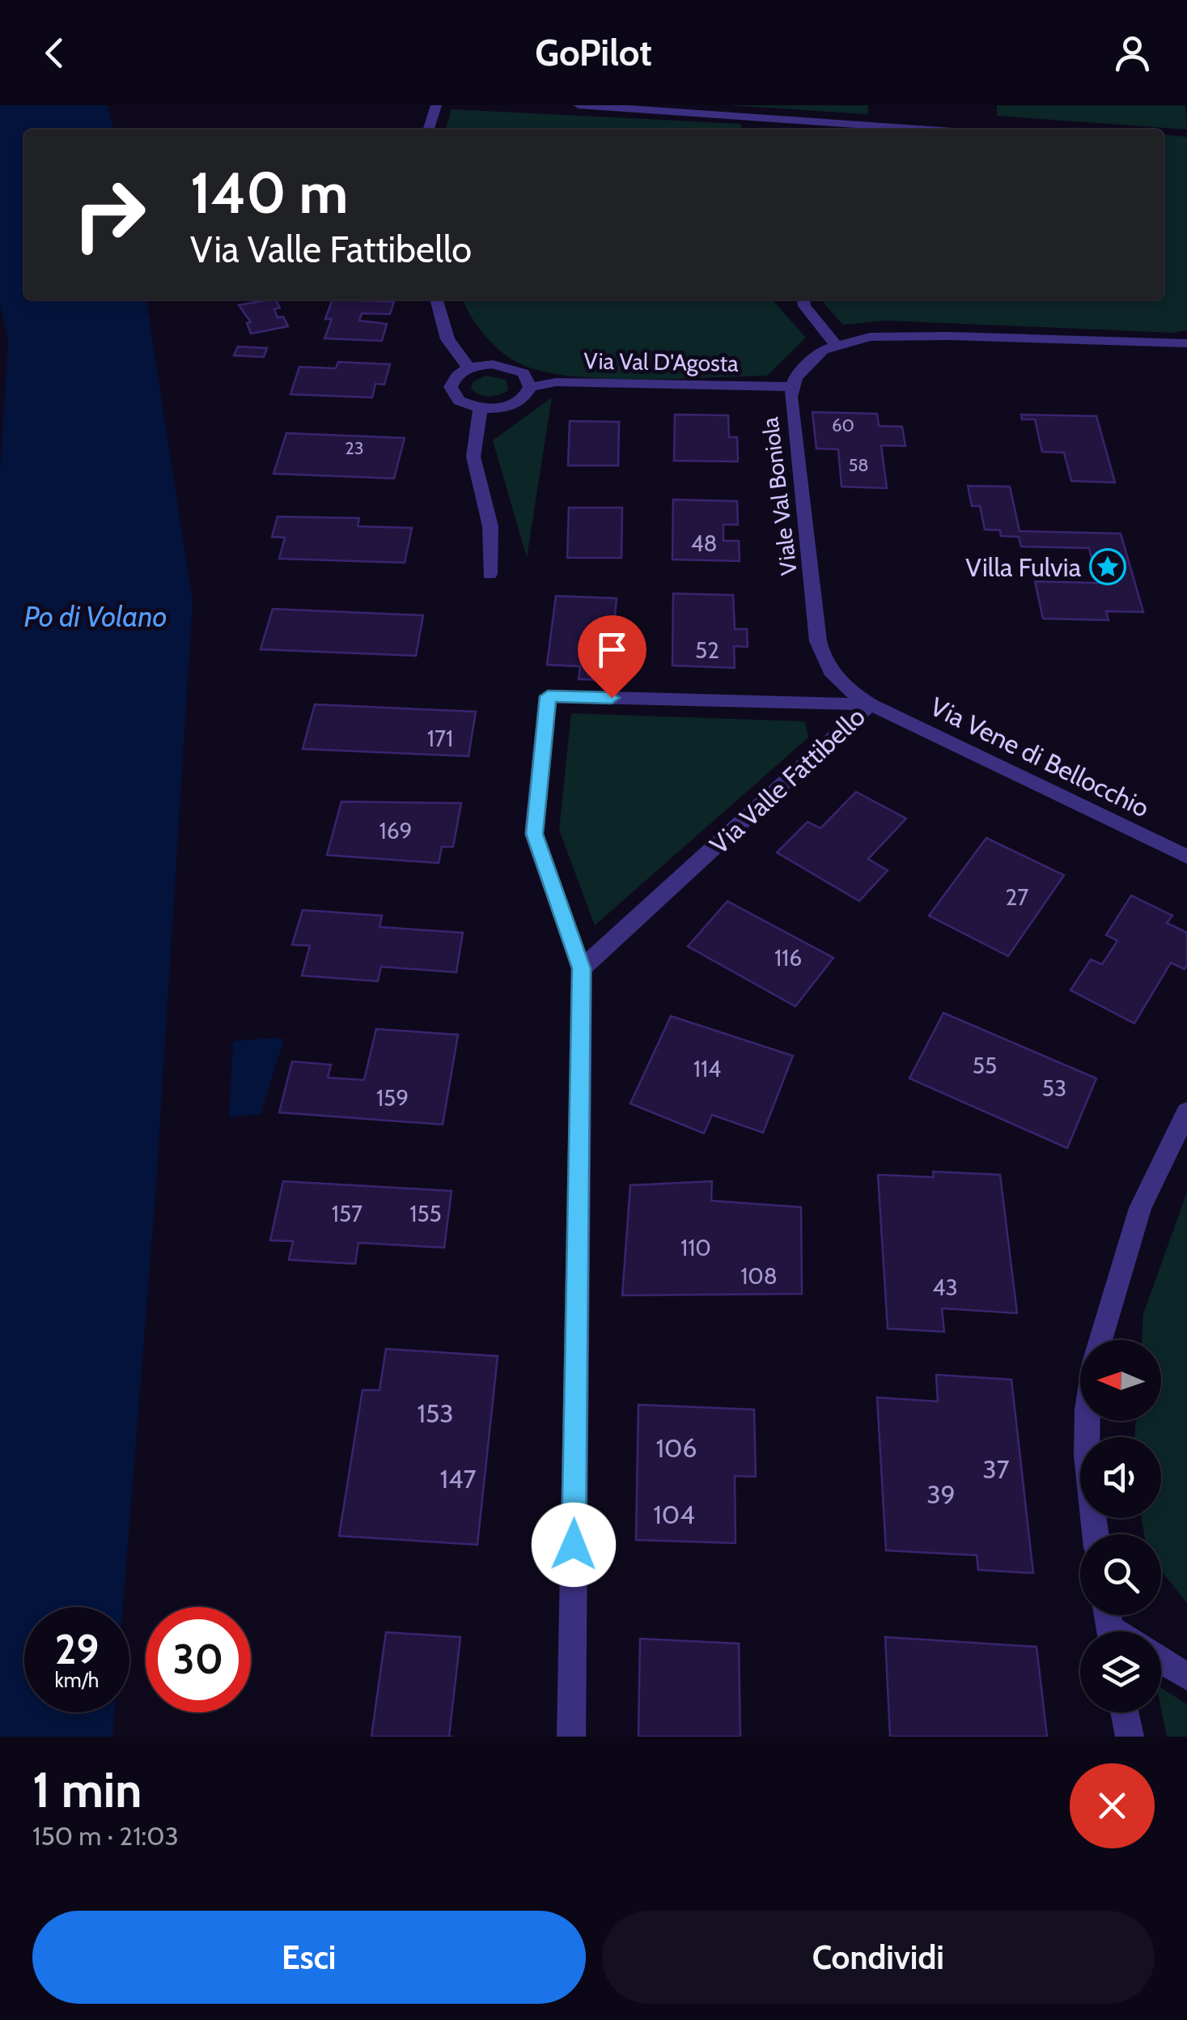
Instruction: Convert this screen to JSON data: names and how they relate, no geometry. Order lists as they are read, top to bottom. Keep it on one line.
{"streets":{"street":["Via Val D'Agosta","Viale Val Boniola","Via Vene di Bellocchio","Via Valle Fattibello"]},"crossings":[["Via Val D'Agosta","Viale Val Boniola"],["Viale Val Boniola","Via Vene di Bellocchio"],["Viale Val Boniola","Via Valle Fattibello"],["Via Vene di Bellocchio","Via Valle Fattibello"]],"water":["Po di Volano"],"places":{"place":["Villa Fulvia"]},"house_numbers":["60","23","58","48","52","171","169","27","116","55","114","53","159","157","155","110","108","43","153","106","37","147","39","104"],"north":"left","page":{"header":"GoPilot","turn":["140 m","Via Valle Fattibello"],"speed":"29 km/h","limit":"30","heading":["1 min","150 m · 21:03"],"buttons":["Esci","Condividi"]}}
